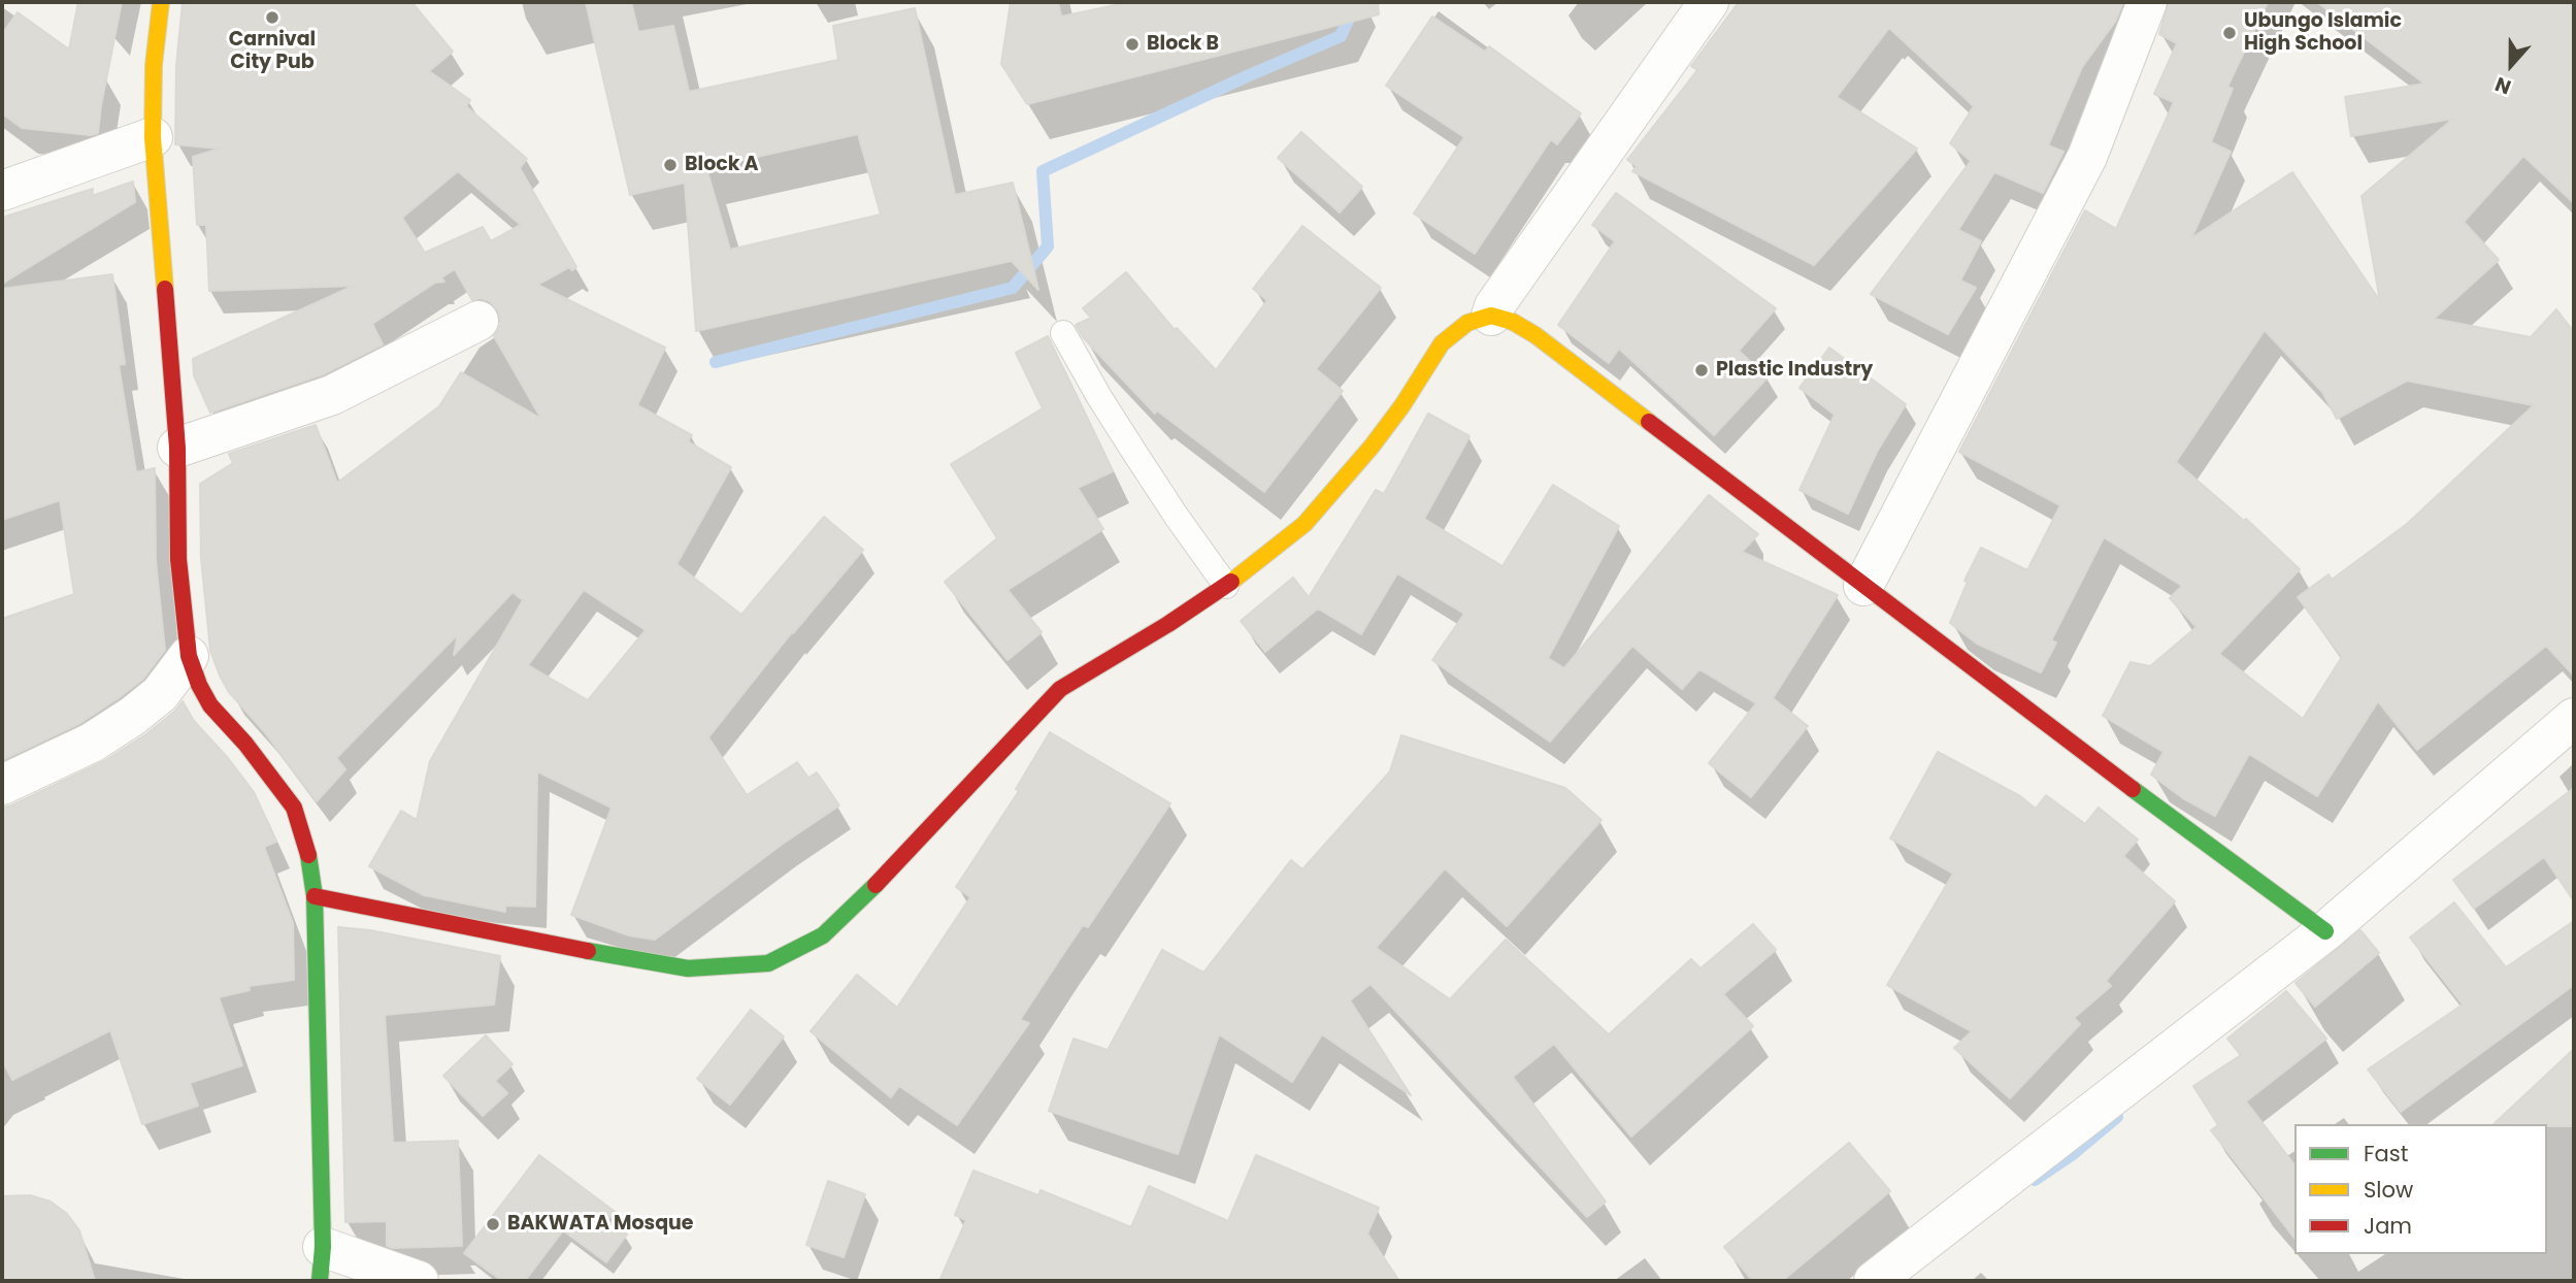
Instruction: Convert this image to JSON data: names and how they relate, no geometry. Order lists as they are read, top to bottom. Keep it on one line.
{"places":["Carnival City Pub","Ubungo Islamic High School","Block B","Block A","Plastic Industry","BAKWATA Mosque"],"legend":["Fast","Slow","Jam"],"north":"bottom"}
